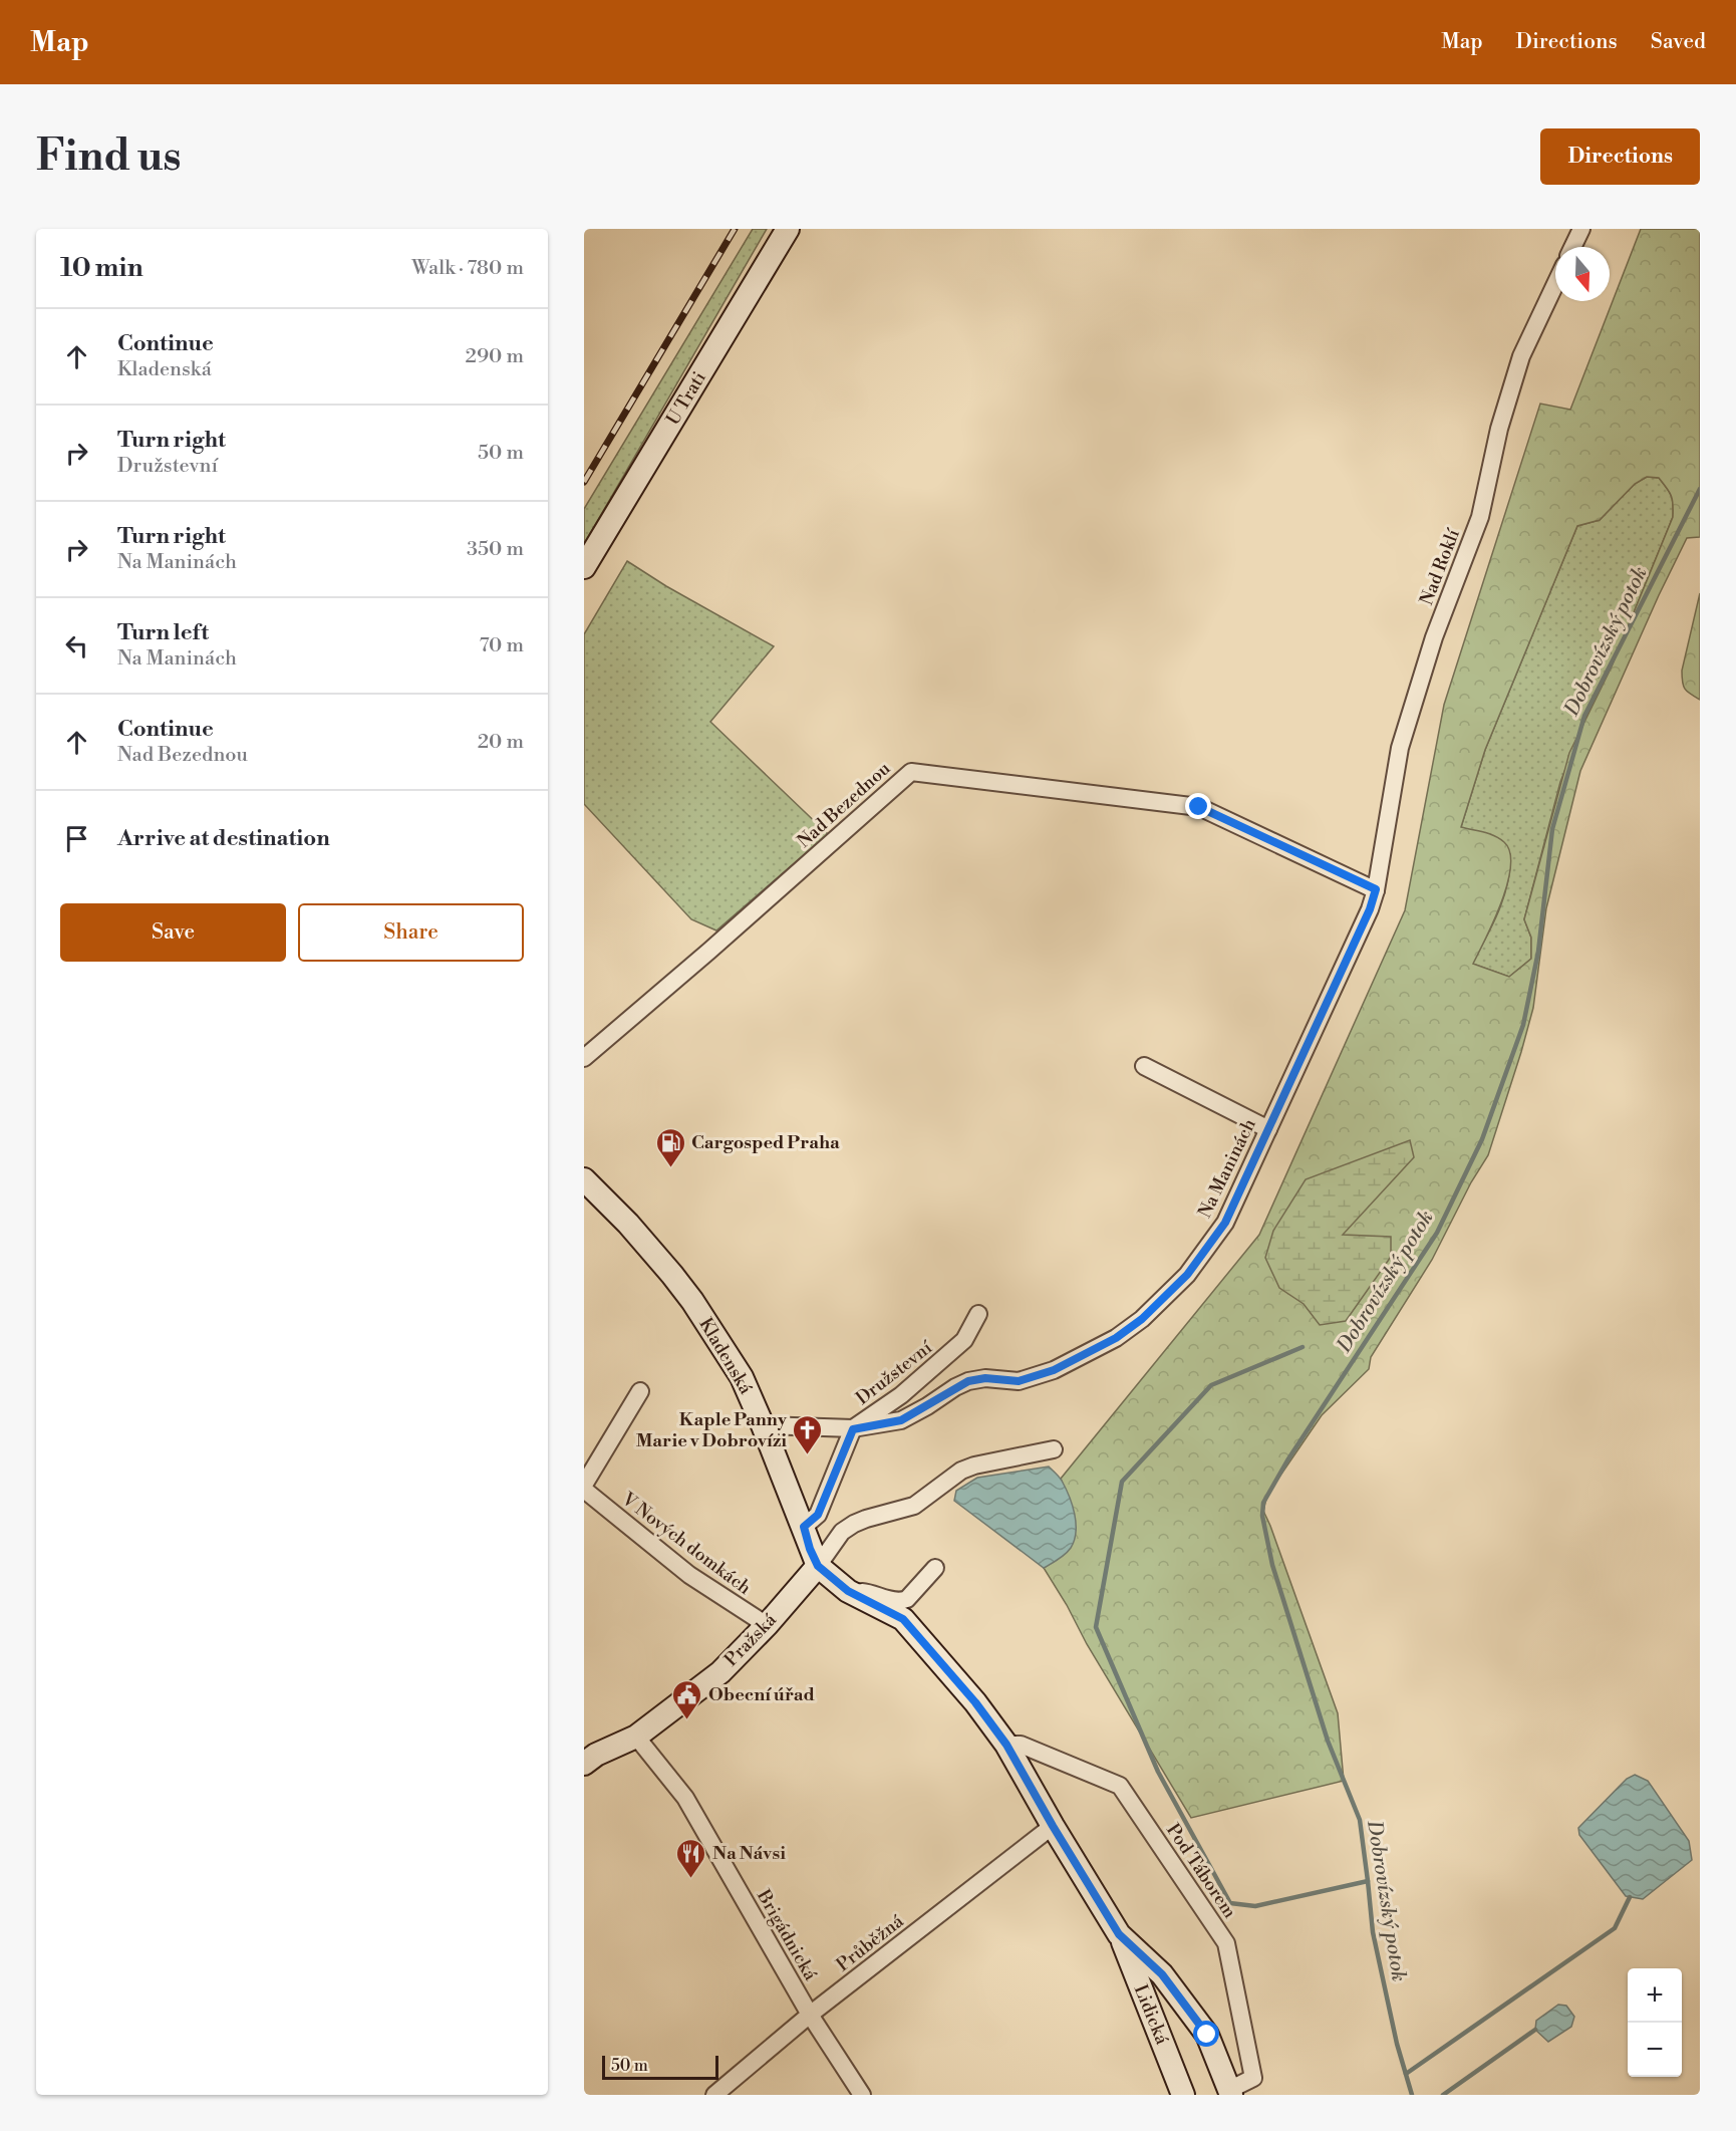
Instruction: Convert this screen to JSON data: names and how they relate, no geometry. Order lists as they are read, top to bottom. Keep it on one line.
{"streets":{"street":["U Trati","Nad Roklí","Nad Bezednou","Na Maninách","Kladenská","Družstevní","V Nových domkách","Pražská","Pod Táborem","Brigádnická","Průběžná","Lidická"]},"crossings":[["Nad Roklí","Nad Bezednou"],["Nad Roklí","Na Maninách"],["Nad Bezednou","Na Maninách"],["Na Maninách","Kladenská"],["Na Maninách","Družstevní"],["Kladenská","Družstevní"],["Kladenská","Pražská"],["Kladenská","Pod Táborem"],["Kladenská","Průběžná"],["Kladenská","Lidická"],["V Nových domkách","Pražská"],["Pražská","Brigádnická"],["Brigádnická","Průběžná"]],"water":["Dobrovízský potok"],"places":{"fuel station":["Cargosped Praha"],"church":["Kaple Panny Marie v Dobrovízi"],"public building":["Obecní úřad"],"restaurant":["Na Návsi"]},"scale_bar":"50 m","north":"bottom","page":{"header":"Map","nav":["Map","Directions","Saved"],"buttons":["Directions",["Save","Share"]],"title":"Find us","heading":["10 min","Walk · 780 m"],"list":[["Continue","Kladenská","290 m"],["Turn right","Družstevní","50 m"],["Turn right","Na Maninách","350 m"],["Turn left","Na Maninách","70 m"],["Continue","Nad Bezednou","20 m"],"Arrive at destination"],"map_buttons":["+","−"],"scale":"50 m"}}
